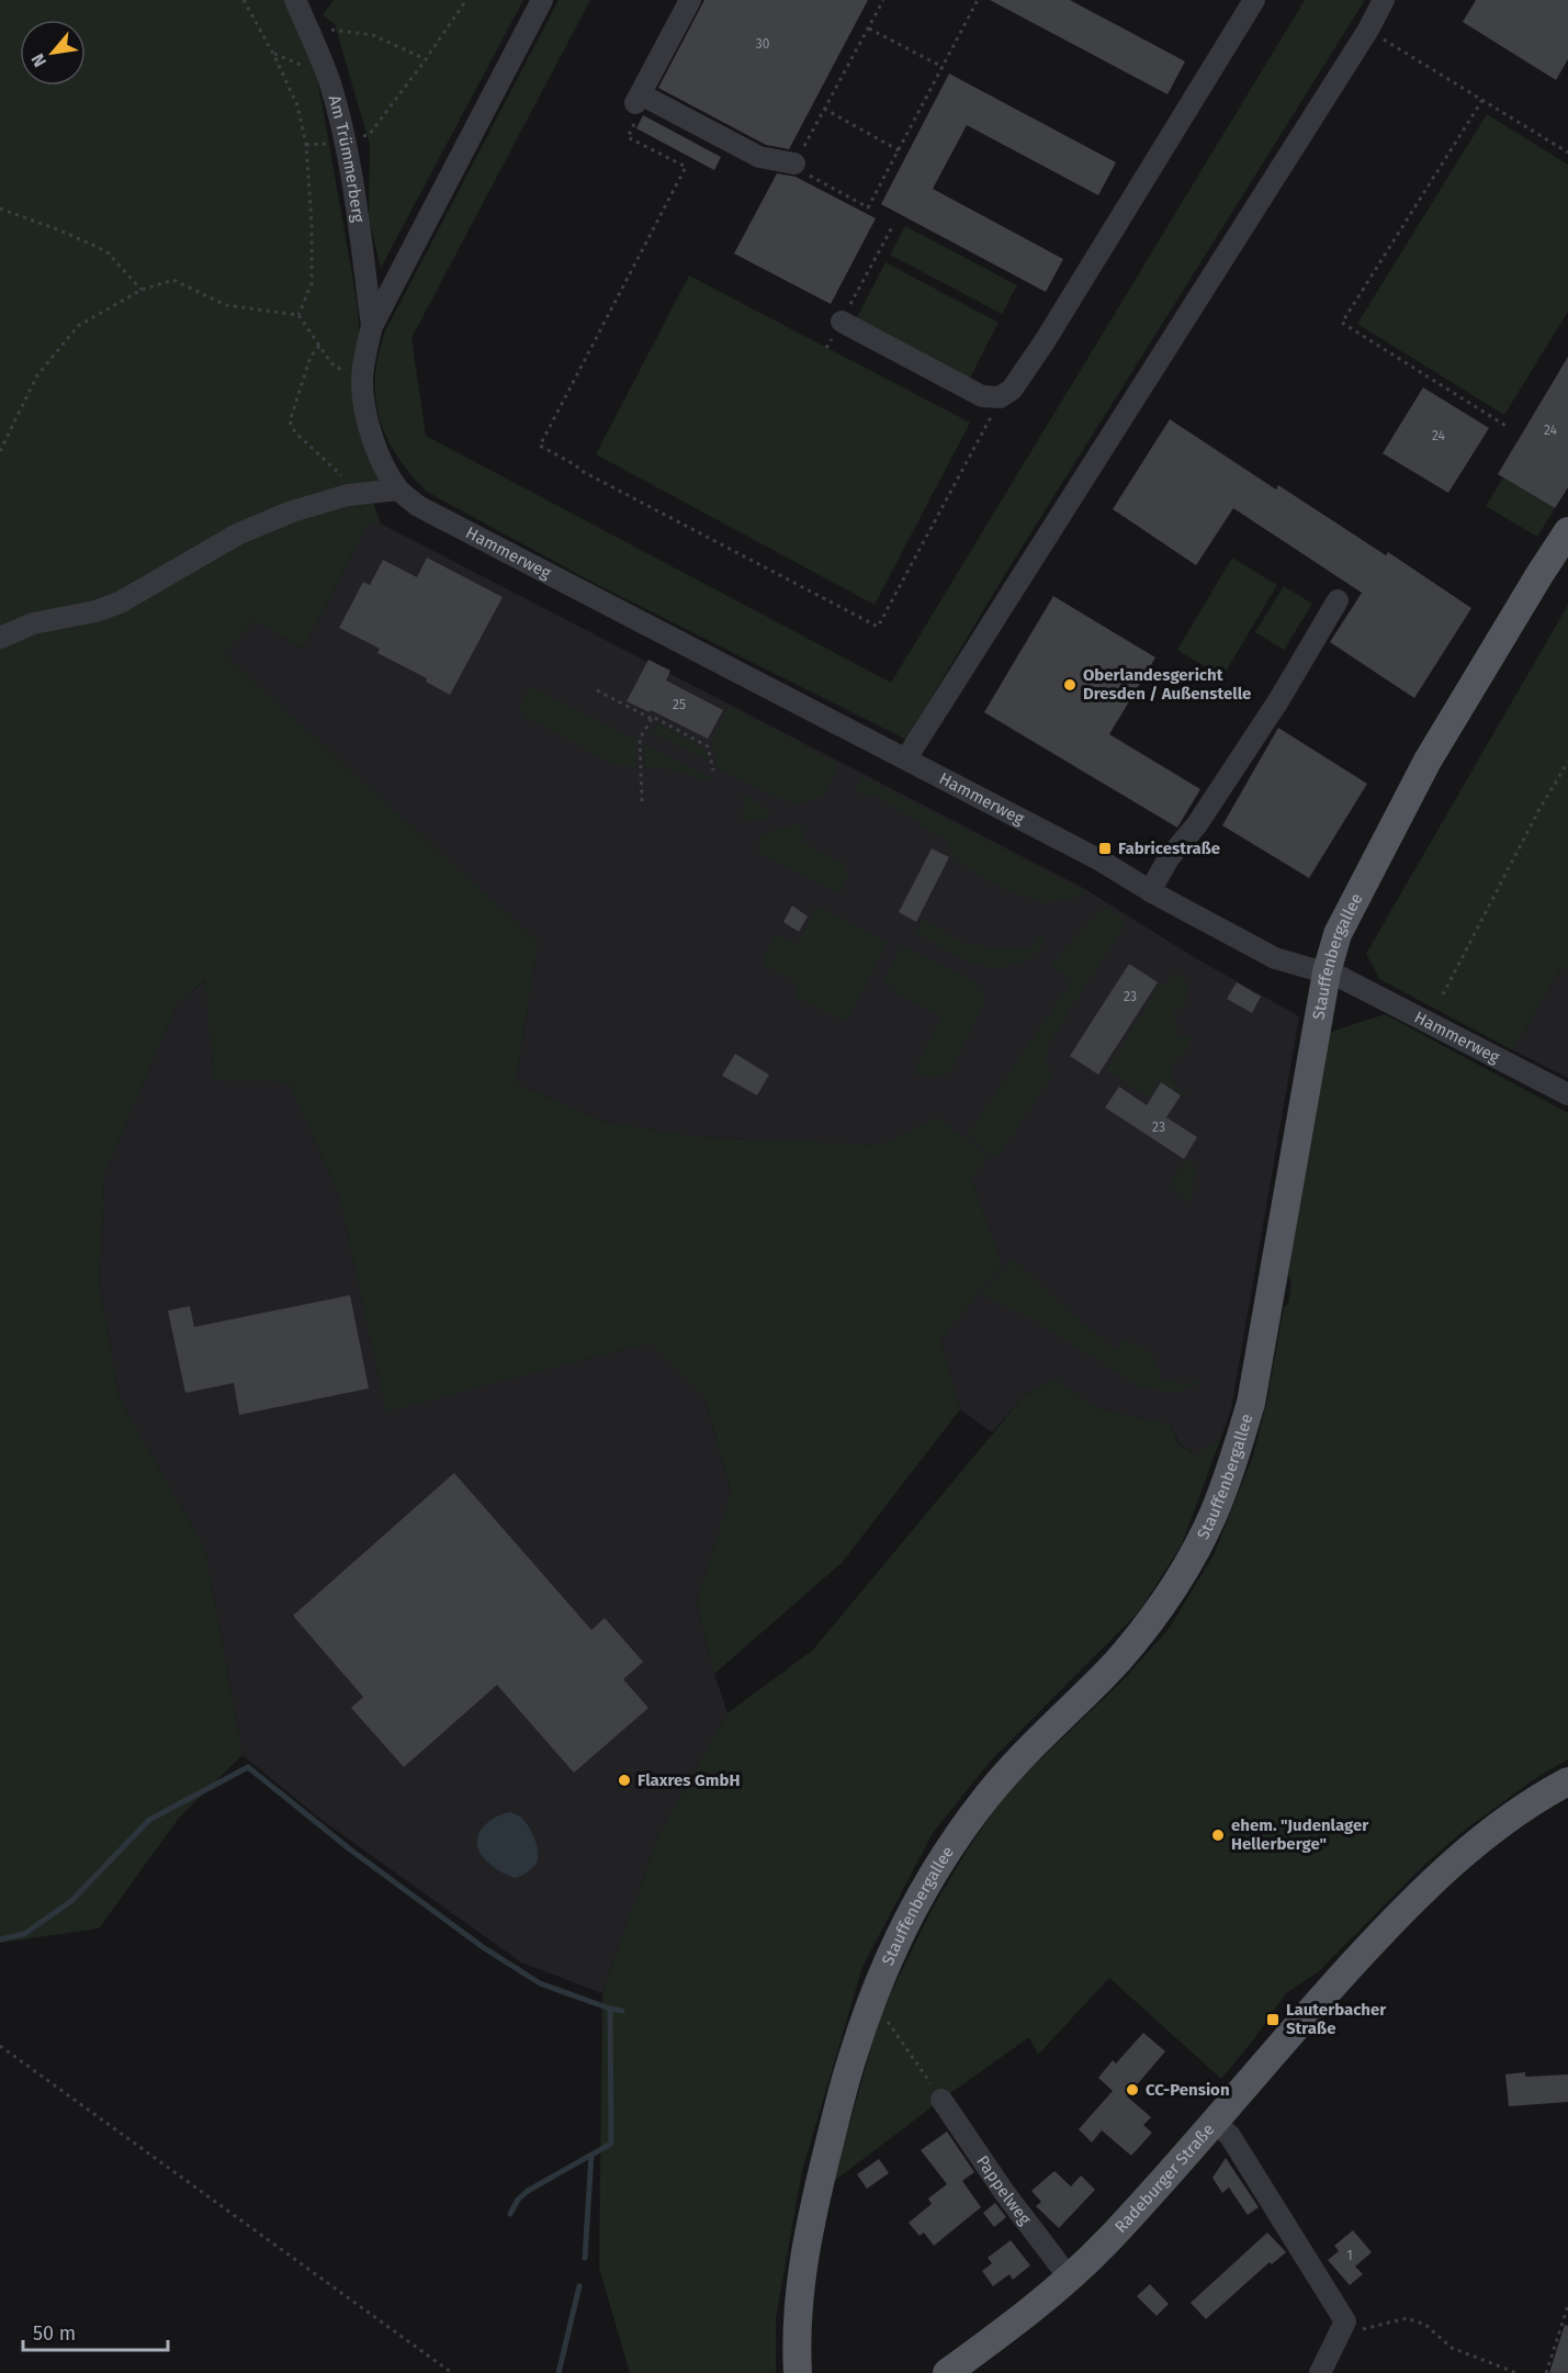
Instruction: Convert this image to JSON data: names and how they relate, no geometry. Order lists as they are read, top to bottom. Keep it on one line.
{"streets":{"main road":["Stauffenbergallee","Radeburger Straße"],"street":["Am Trümmerberg","Hammerweg","Pappelweg"]},"crossings":[["Am Trümmerberg","Hammerweg"],["Hammerweg","Stauffenbergallee"],["Radeburger Straße","Pappelweg"]],"places":{"other":["Oberlandesgericht Dresden / Außenstelle","Flaxres GmbH","ehem. \"Judenlager Hellerberge\"","CC-Pension"],"transit":["Fabricestraße","Lauterbacher Straße"]},"house_numbers":["30","24","24","25","23","23","1"],"scale_bar":"50 m","north":"bottom left"}
